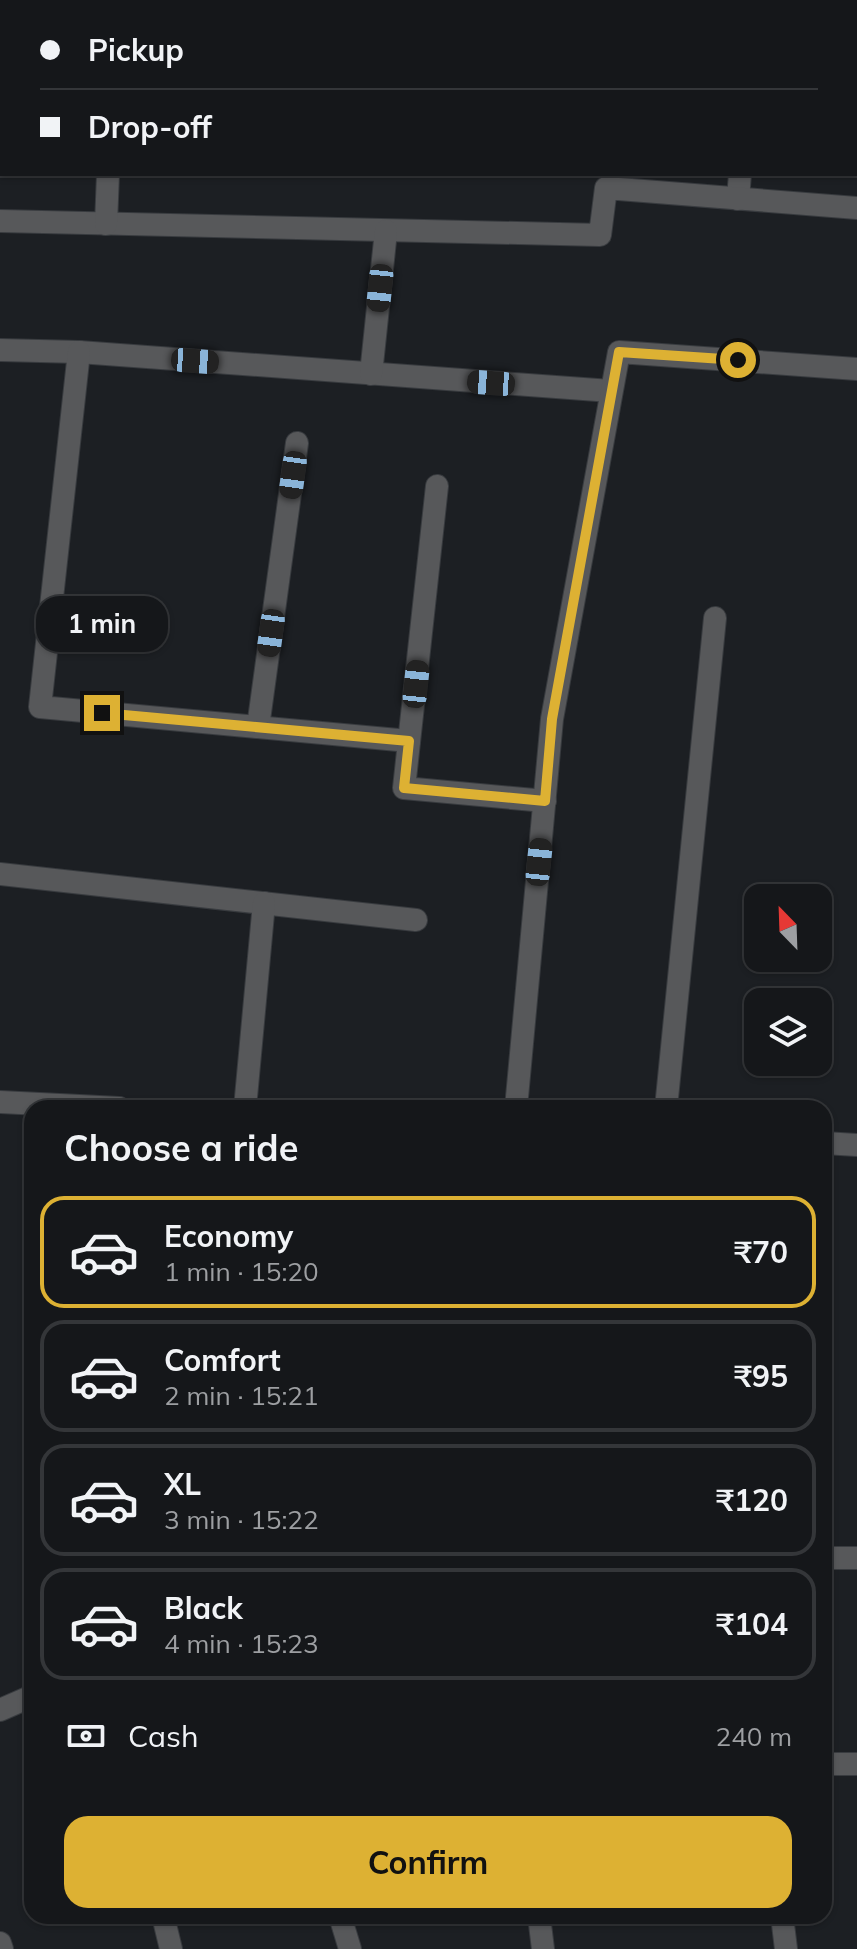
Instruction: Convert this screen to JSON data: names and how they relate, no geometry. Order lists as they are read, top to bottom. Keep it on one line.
{"north":"top left","page":{"banner":["Pickup","Drop-off"],"bubble":"1 min","heading":"Choose a ride","list":[{"name":"Economy","note":"1 min · 15:20","value":"₹70"},{"name":"Comfort","note":"2 min · 15:21","value":"₹95"},{"name":"XL","note":"3 min · 15:22","value":"₹120"},{"name":"Black","note":"4 min · 15:23","value":"₹104"}],"pay":["Cash","240 m"],"buttons":"Confirm"}}
